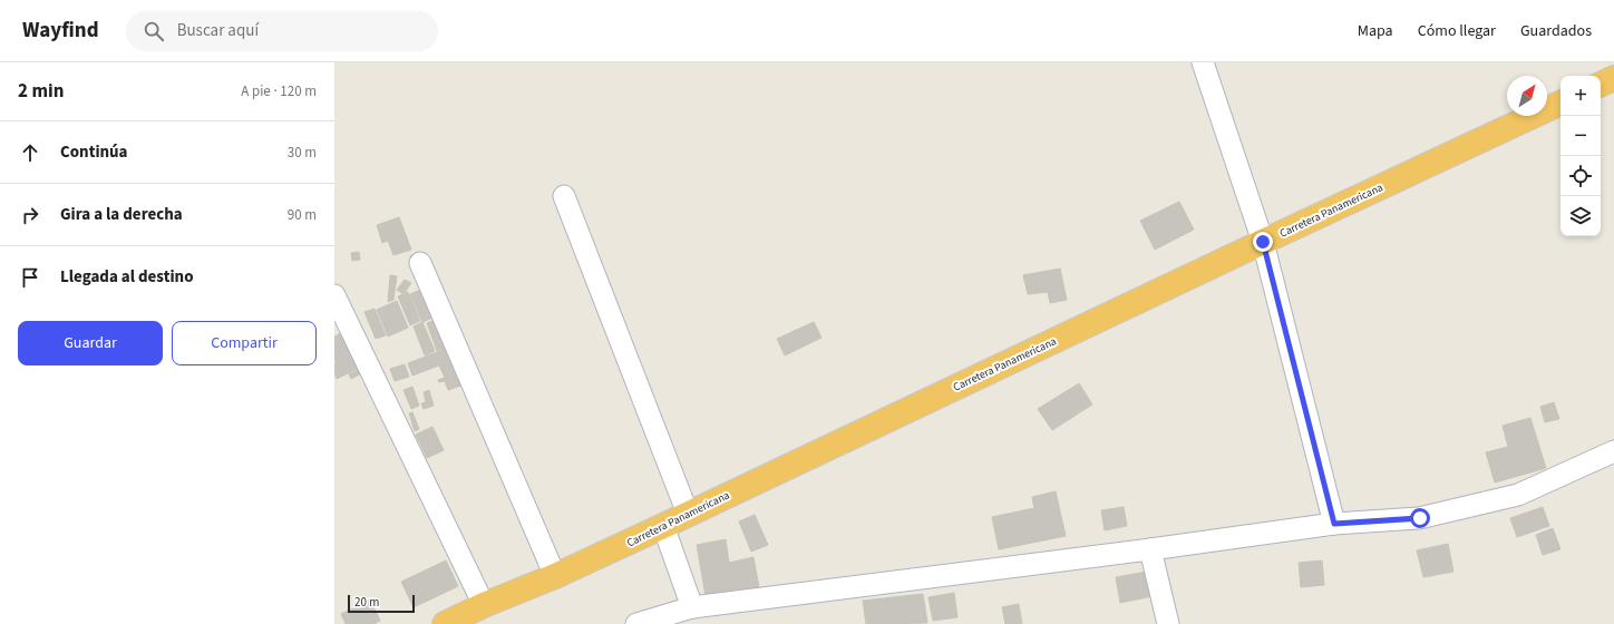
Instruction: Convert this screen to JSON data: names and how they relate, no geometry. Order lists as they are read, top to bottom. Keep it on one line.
{"streets":{"highway":["Carretera Panamericana"]},"scale_bar":"20 m","north":"top right","page":{"header":"Wayfind","search":"Buscar aquí","nav":["Mapa","Cómo llegar","Guardados"],"heading":["2 min","A pie · 120 m"],"map_buttons":["+","−"],"list":[["Continúa","30 m"],["Gira a la derecha","90 m"],"Llegada al destino"],"buttons":["Guardar","Compartir"],"scale":"20 m"}}
